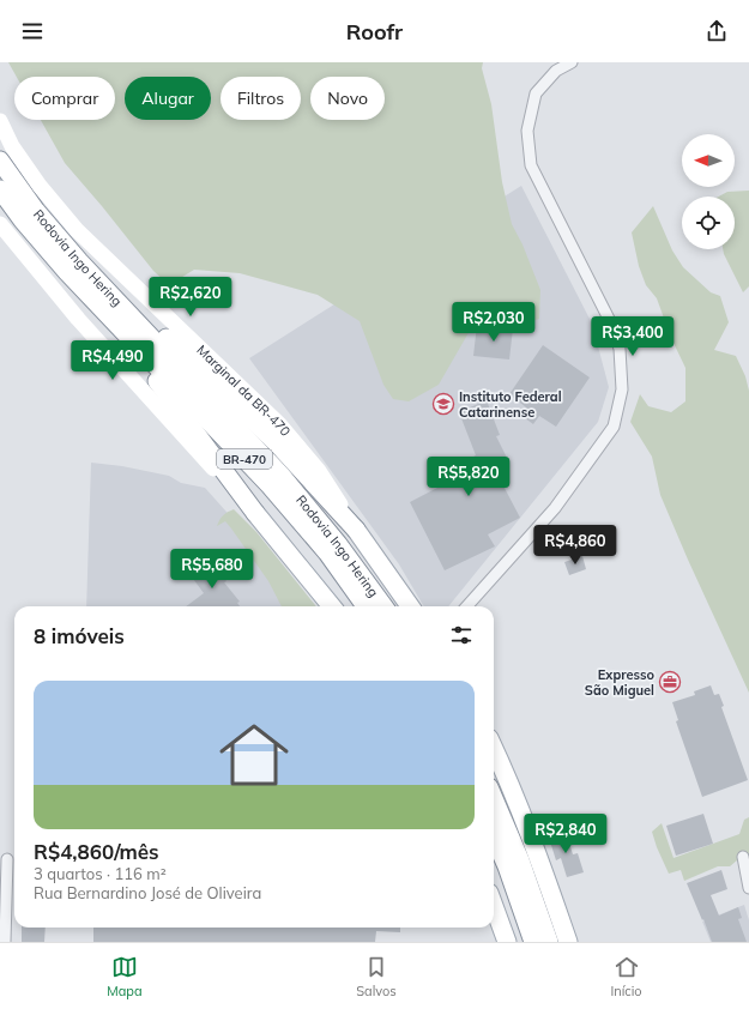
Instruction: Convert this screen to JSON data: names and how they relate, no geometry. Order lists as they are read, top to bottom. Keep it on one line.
{"streets":{"main road":["Rodovia Ingo Hering","Marginal da BR-470","BR-470"]},"places":{"school or university":["Instituto Federal Catarinense"],"office":["Expresso São Miguel"]},"north":"left","page":{"header":"Roofr","chip":["Comprar","Alugar","Filtros","Novo"],"price":["R$2,620","R$2,030","R$3,400","R$4,490","R$5,820","R$4,860","R$5,680","R$2,840"],"heading":"8 imóveis","list":[{"name":"R$4,860/mês","note":"3 quartos · 116 m² · Rua Bernardino José de Oliveira"}],"tabs":["Mapa","Salvos","Início"]}}
